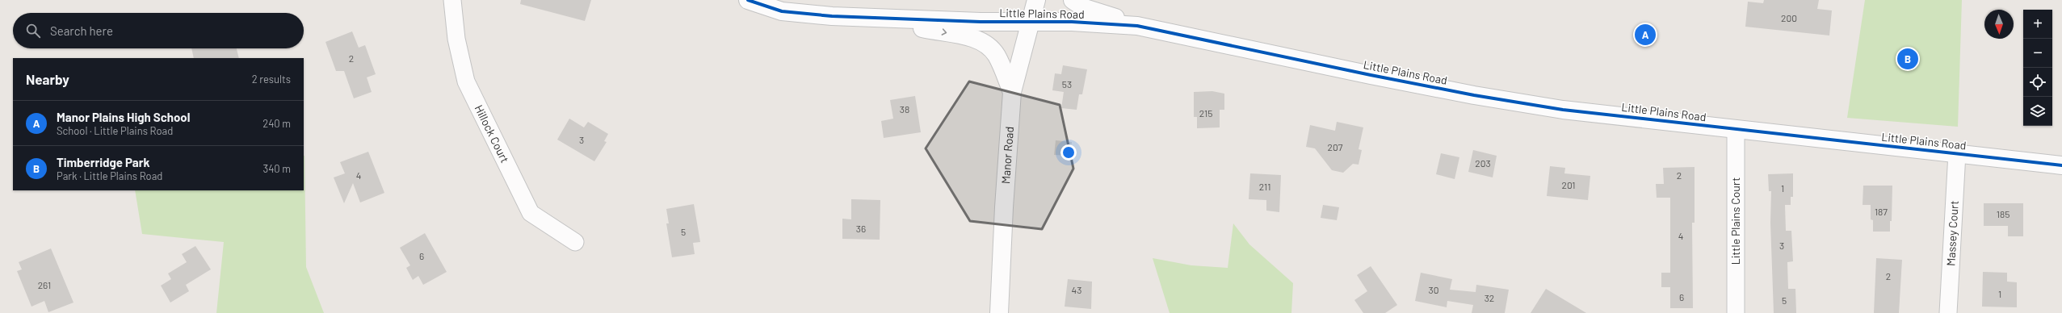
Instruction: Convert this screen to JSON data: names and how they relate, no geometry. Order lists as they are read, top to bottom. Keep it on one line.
{"streets":{"street":["Little Plains Road","Hillock Court","Manor Road","Little Plains Court","Massey Court"]},"crossings":[["Little Plains Road","Manor Road"],["Little Plains Road","Little Plains Court"],["Little Plains Road","Massey Court"]],"house_numbers":["200","2","53","38","215","3","207","203","4","2","201","211","1","187","185","36","5","4","3","6","2","261","43","30","1","6","32","5"],"north":"bottom","page":{"map_buttons":["+","−"],"search":"Search here","pins":["A","B"],"heading":["Nearby","2 results"],"list":[{"mark":"A","name":"Manor Plains High School","note":"School · Little Plains Road","value":"240 m"},{"mark":"B","name":"Timberridge Park","note":"Park · Little Plains Road","value":"340 m"}]}}
